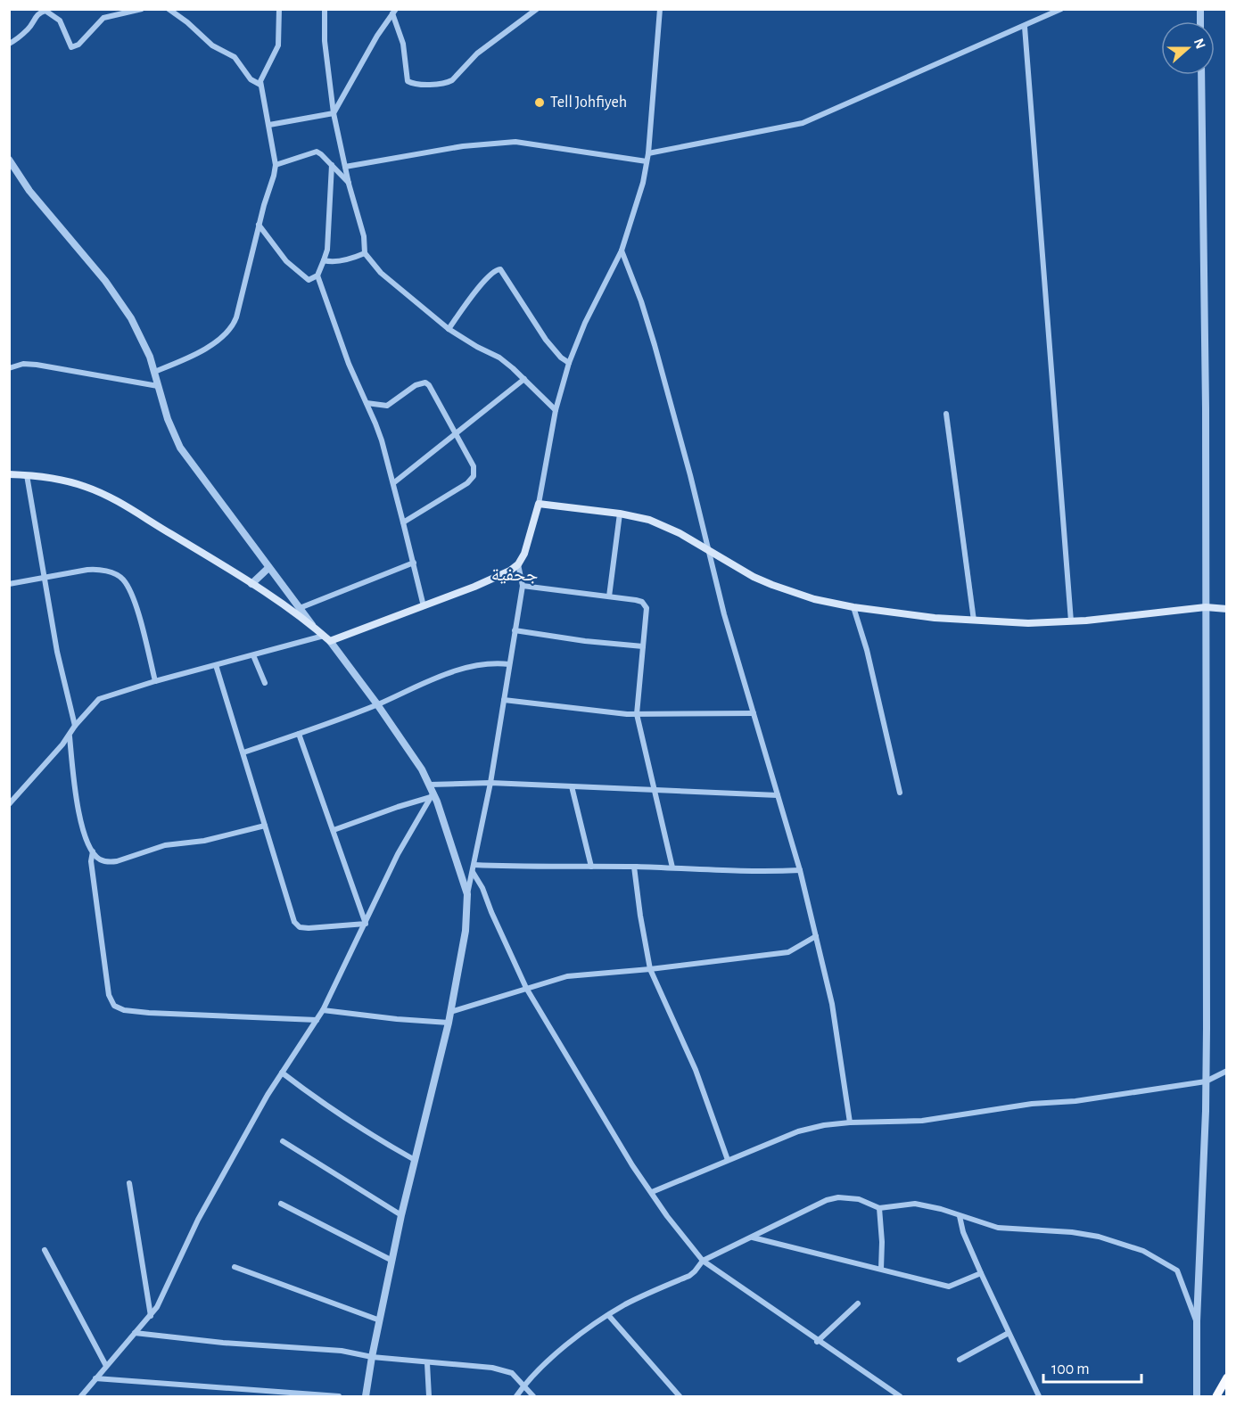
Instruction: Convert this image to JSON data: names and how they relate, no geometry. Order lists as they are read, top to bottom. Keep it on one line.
{"districts":["جحفية"],"places":["Tell Johfiyeh"],"scale_bar":"100 m","north":"right"}
